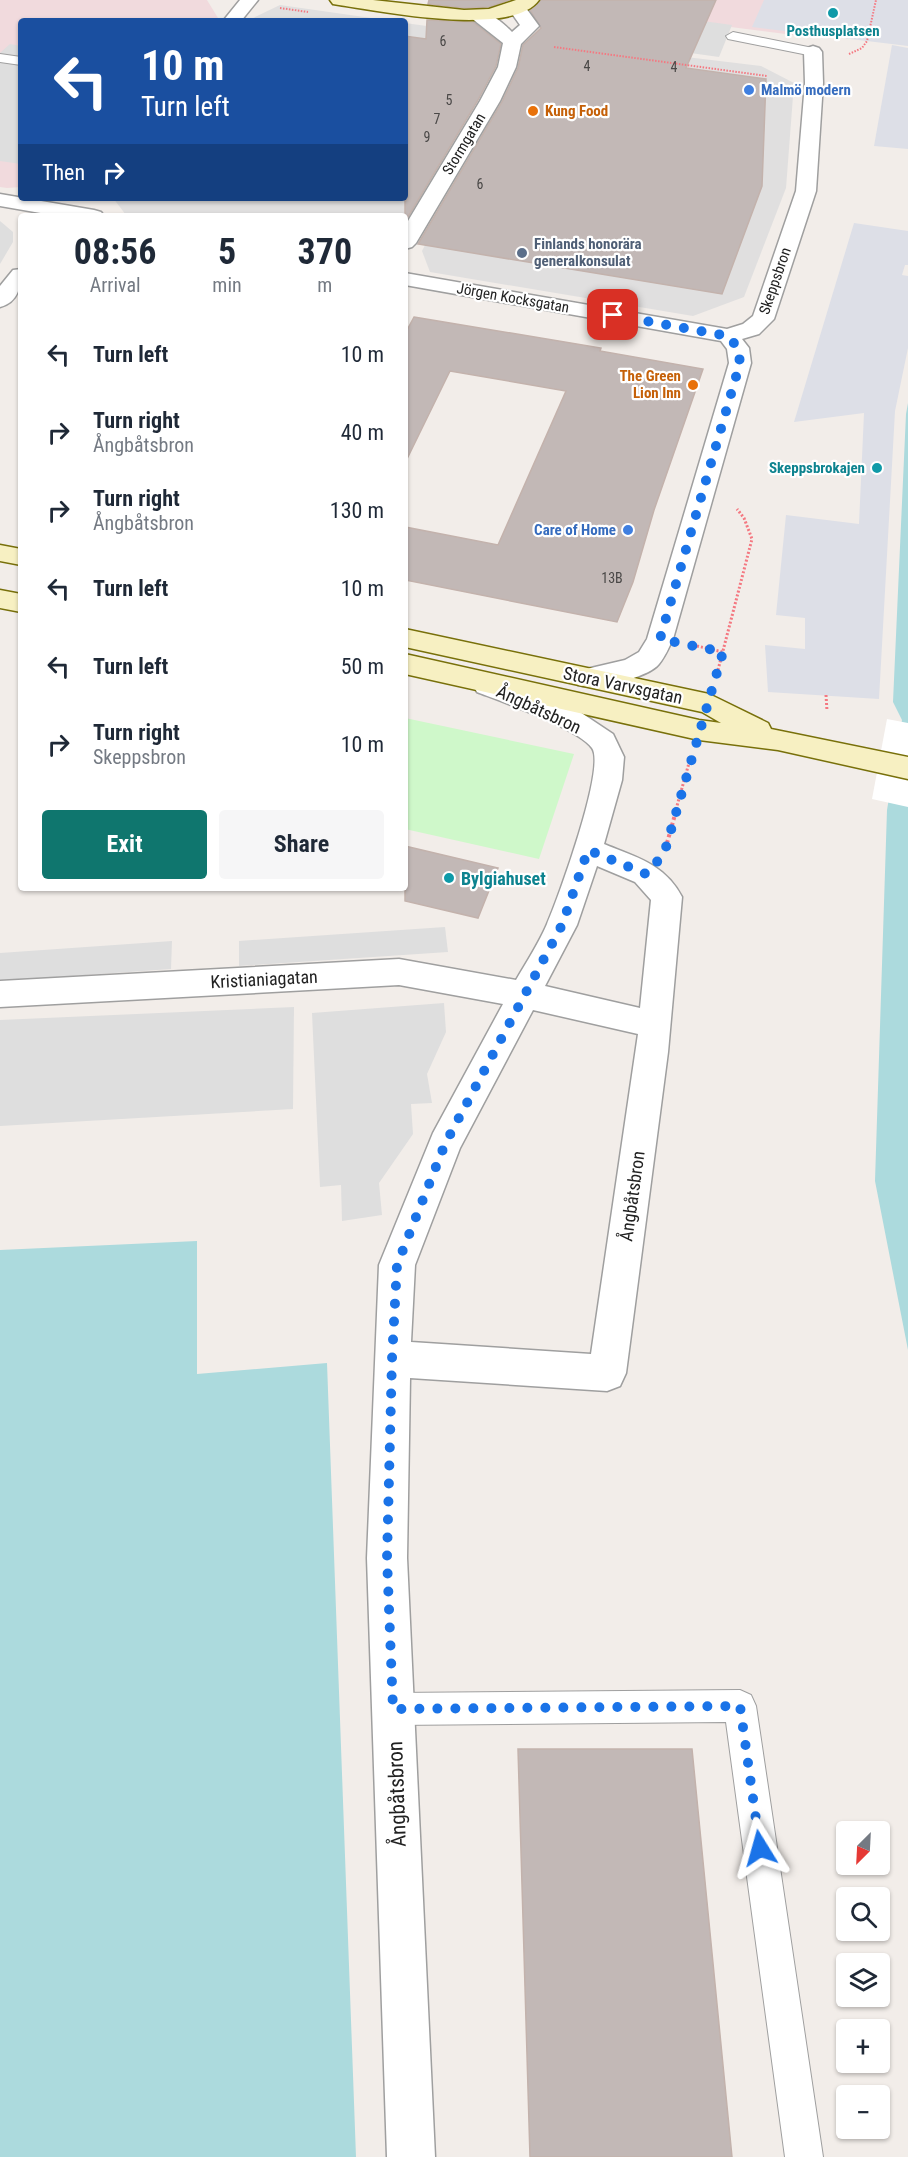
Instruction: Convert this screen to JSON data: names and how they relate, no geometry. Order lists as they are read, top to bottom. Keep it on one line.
{"streets":{"street":["Stormgatan","Skeppsbron","Jörgen Kocksgatan","Stora Varvsgatan","Ångbåtsbron","Kristianiagatan"]},"crossings":[["Skeppsbron","Jörgen Kocksgatan"],["Stora Varvsgatan","Ångbåtsbron"],["Ångbåtsbron","Kristianiagatan"]],"places":["Posthusplatsen","Malmö modern","Kung Food","Finlands honorära generalkonsulat","The Green Lion Inn","Skeppsbrokajen","Care of Home","Bylgiahuset"],"house_numbers":["6","4","4","5","7","9","6","13B"],"north":"bottom left","page":{"turn":["10 m","Turn left"],"then":"Then","eta":["08:56","Arrival","5","min","370","m"],"list":[{"name":"Turn left","value":"10 m"},{"name":"Turn right","note":"Ångbåtsbron","value":"40 m"},{"name":"Turn right","note":"Ångbåtsbron","value":"130 m"},{"name":"Turn left","value":"10 m"},{"name":"Turn left","value":"50 m"},{"name":"Turn right","note":"Skeppsbron","value":"10 m"}],"buttons":["Exit","Share"],"map_buttons":["+","−"]}}
